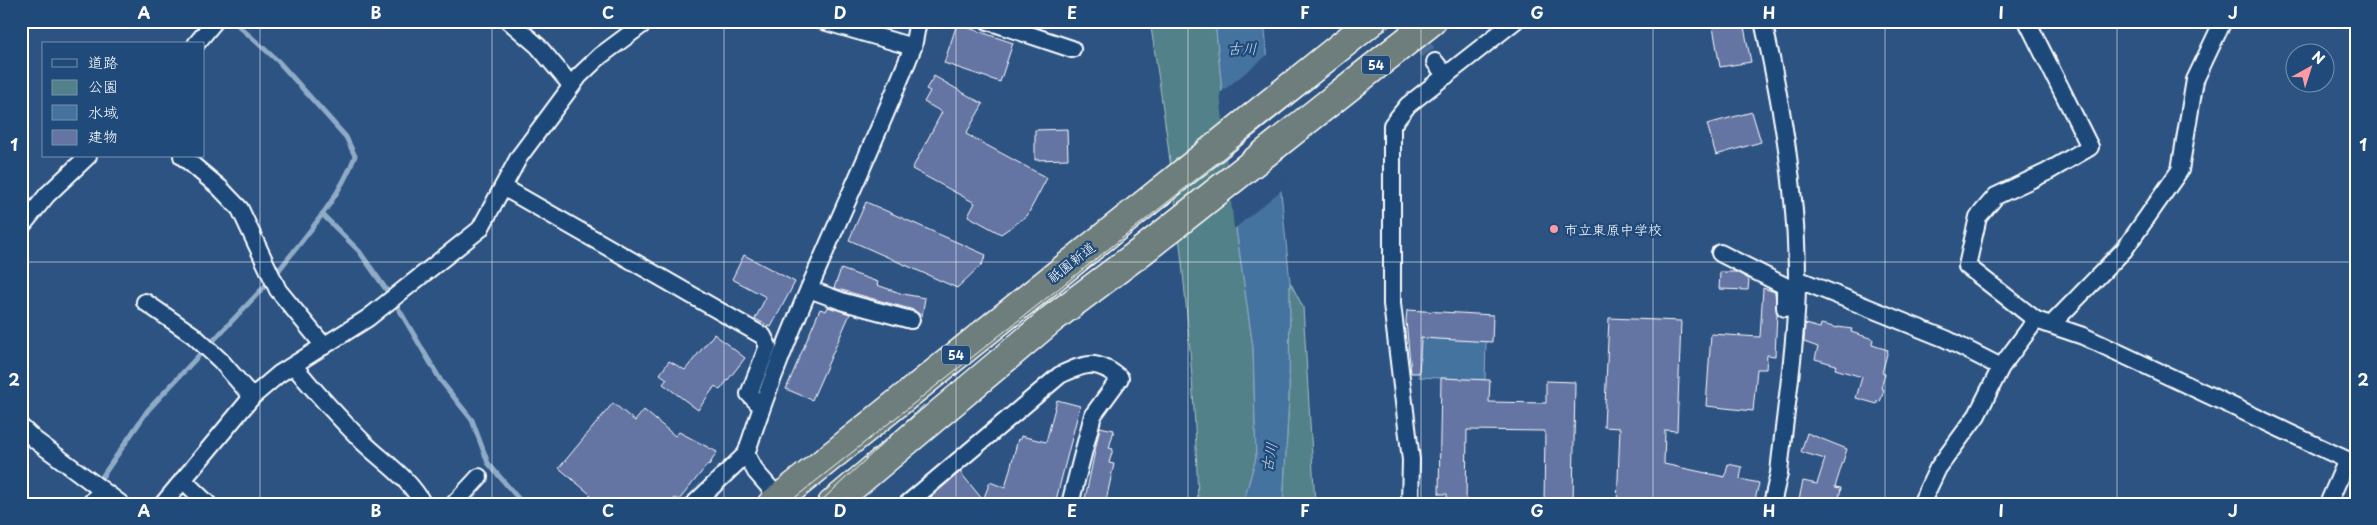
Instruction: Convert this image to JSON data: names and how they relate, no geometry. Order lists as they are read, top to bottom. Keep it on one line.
{"streets":{"highway":["54","祇園新道"]},"water":["古川"],"places":["市立東原中学校"],"legend":["道路","公園","水域","建物"],"north":"top right","grid":{"columns":["A","B","C","D","E","F","G","H","I","J"],"rows":["1","2"]}}
